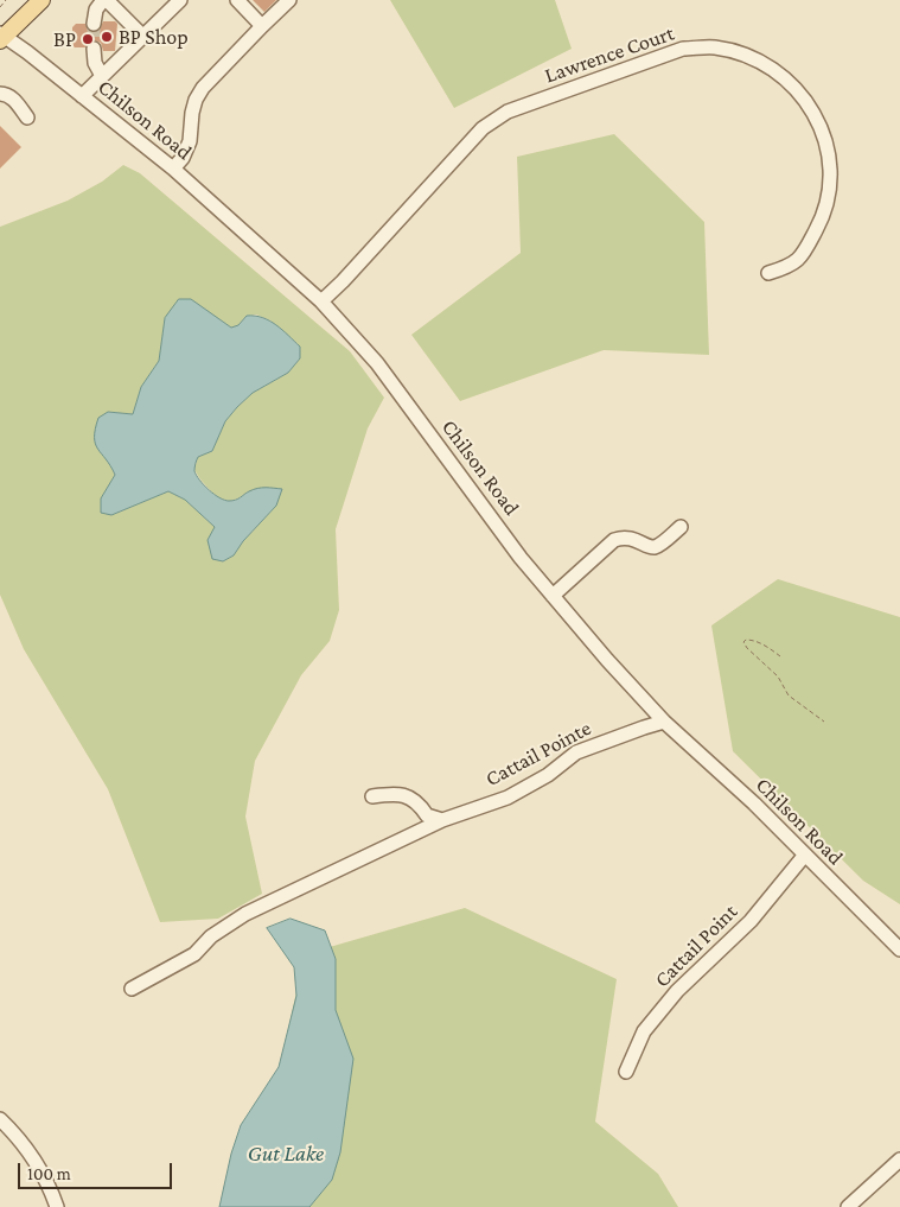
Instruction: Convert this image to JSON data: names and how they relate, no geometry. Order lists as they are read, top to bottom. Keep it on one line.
{"streets":{"street":["Lawrence Court","Chilson Road","Cattail Pointe","Cattail Point"]},"crossings":[["Lawrence Court","Chilson Road"],["Chilson Road","Cattail Pointe"],["Chilson Road","Cattail Point"]],"water":["Gut Lake"],"places":["BP Shop","BP"],"scale_bar":"100 m"}
